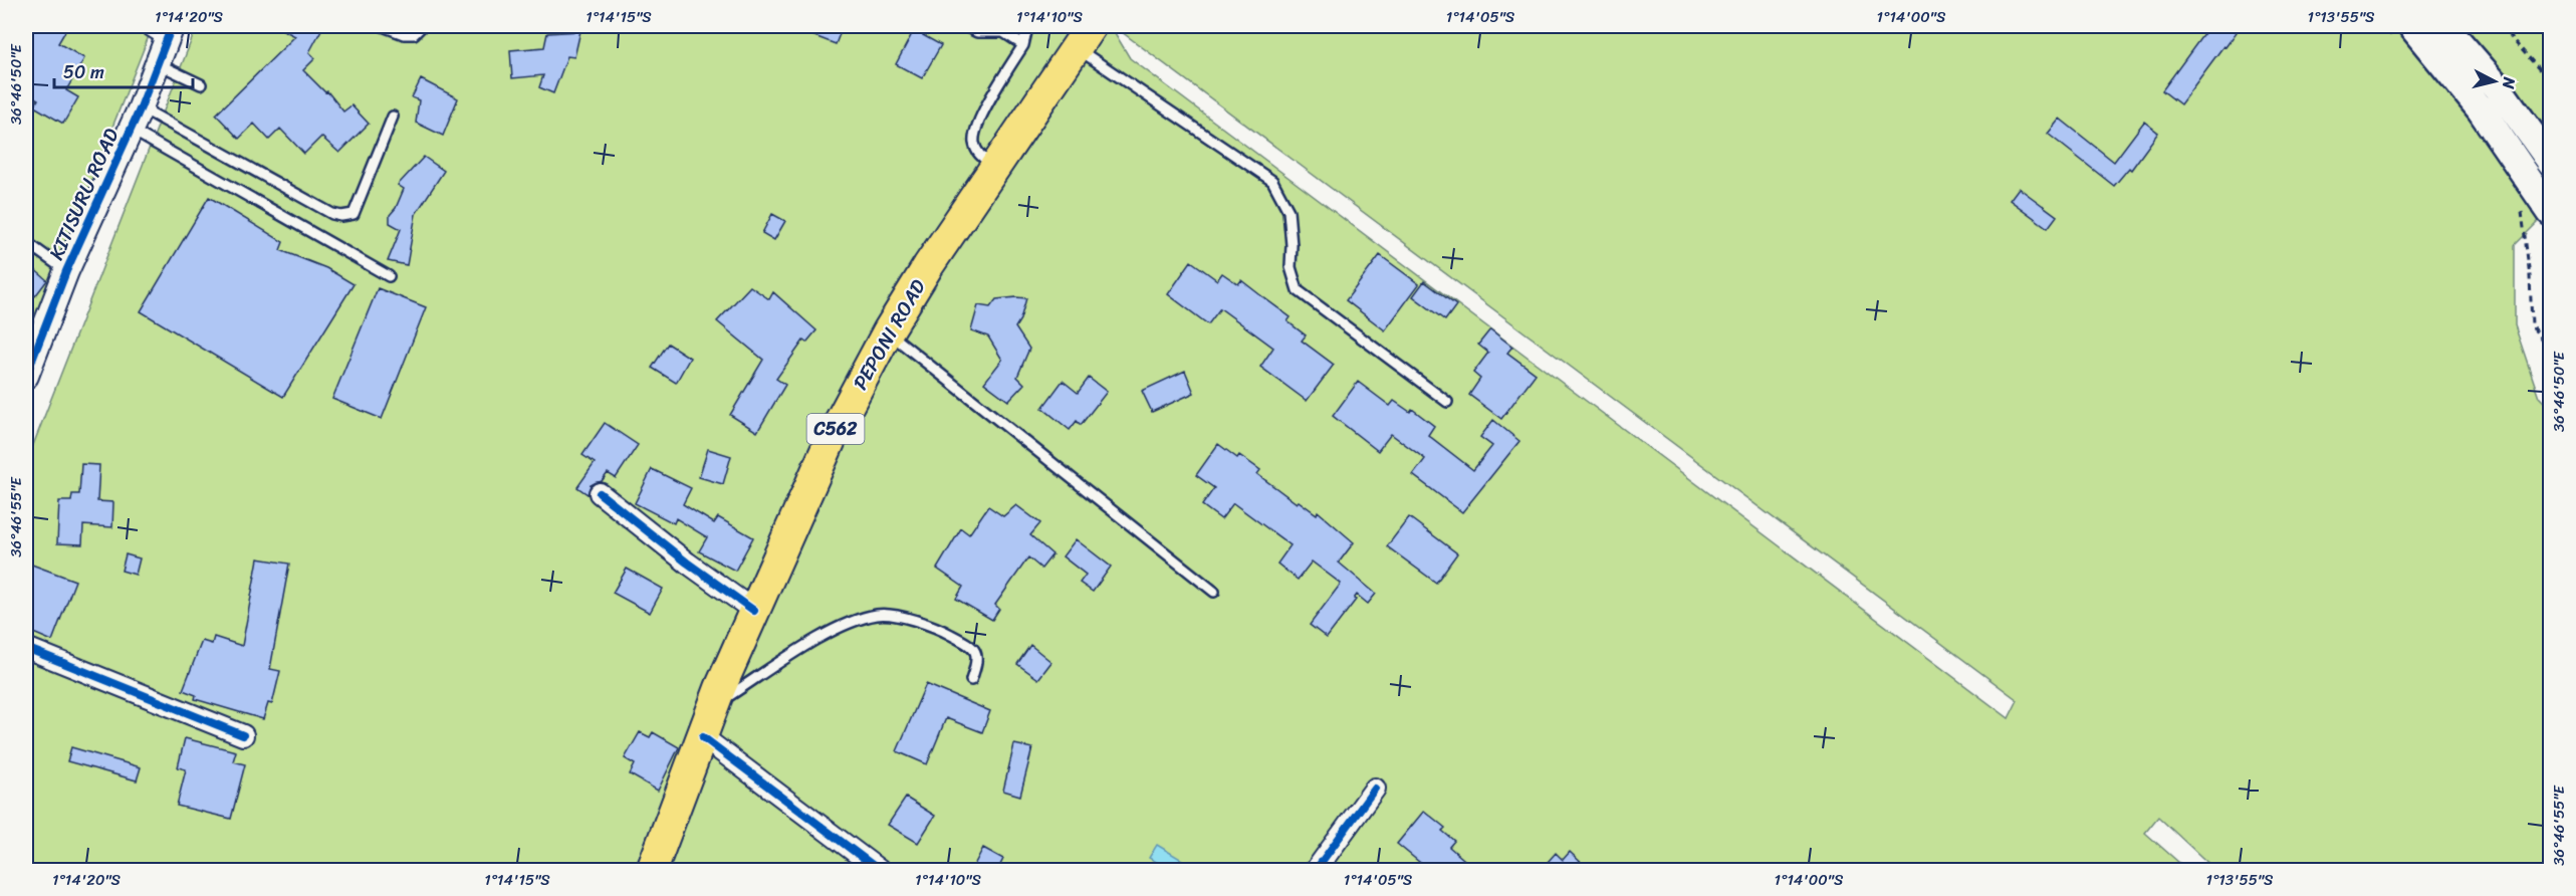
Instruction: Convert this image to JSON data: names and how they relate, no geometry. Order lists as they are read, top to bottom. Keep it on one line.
{"streets":{"main road":["PEPONI ROAD","C562"],"street":["KITISURU ROAD"]},"scale_bar":"50 m","north":"right","coordinates":["1°14'20\"S","1°14'15\"S","1°14'10\"S","1°14'05\"S","1°14'00\"S","1°13'55\"S","36°46'50\"E","36°46'55\"E"]}
